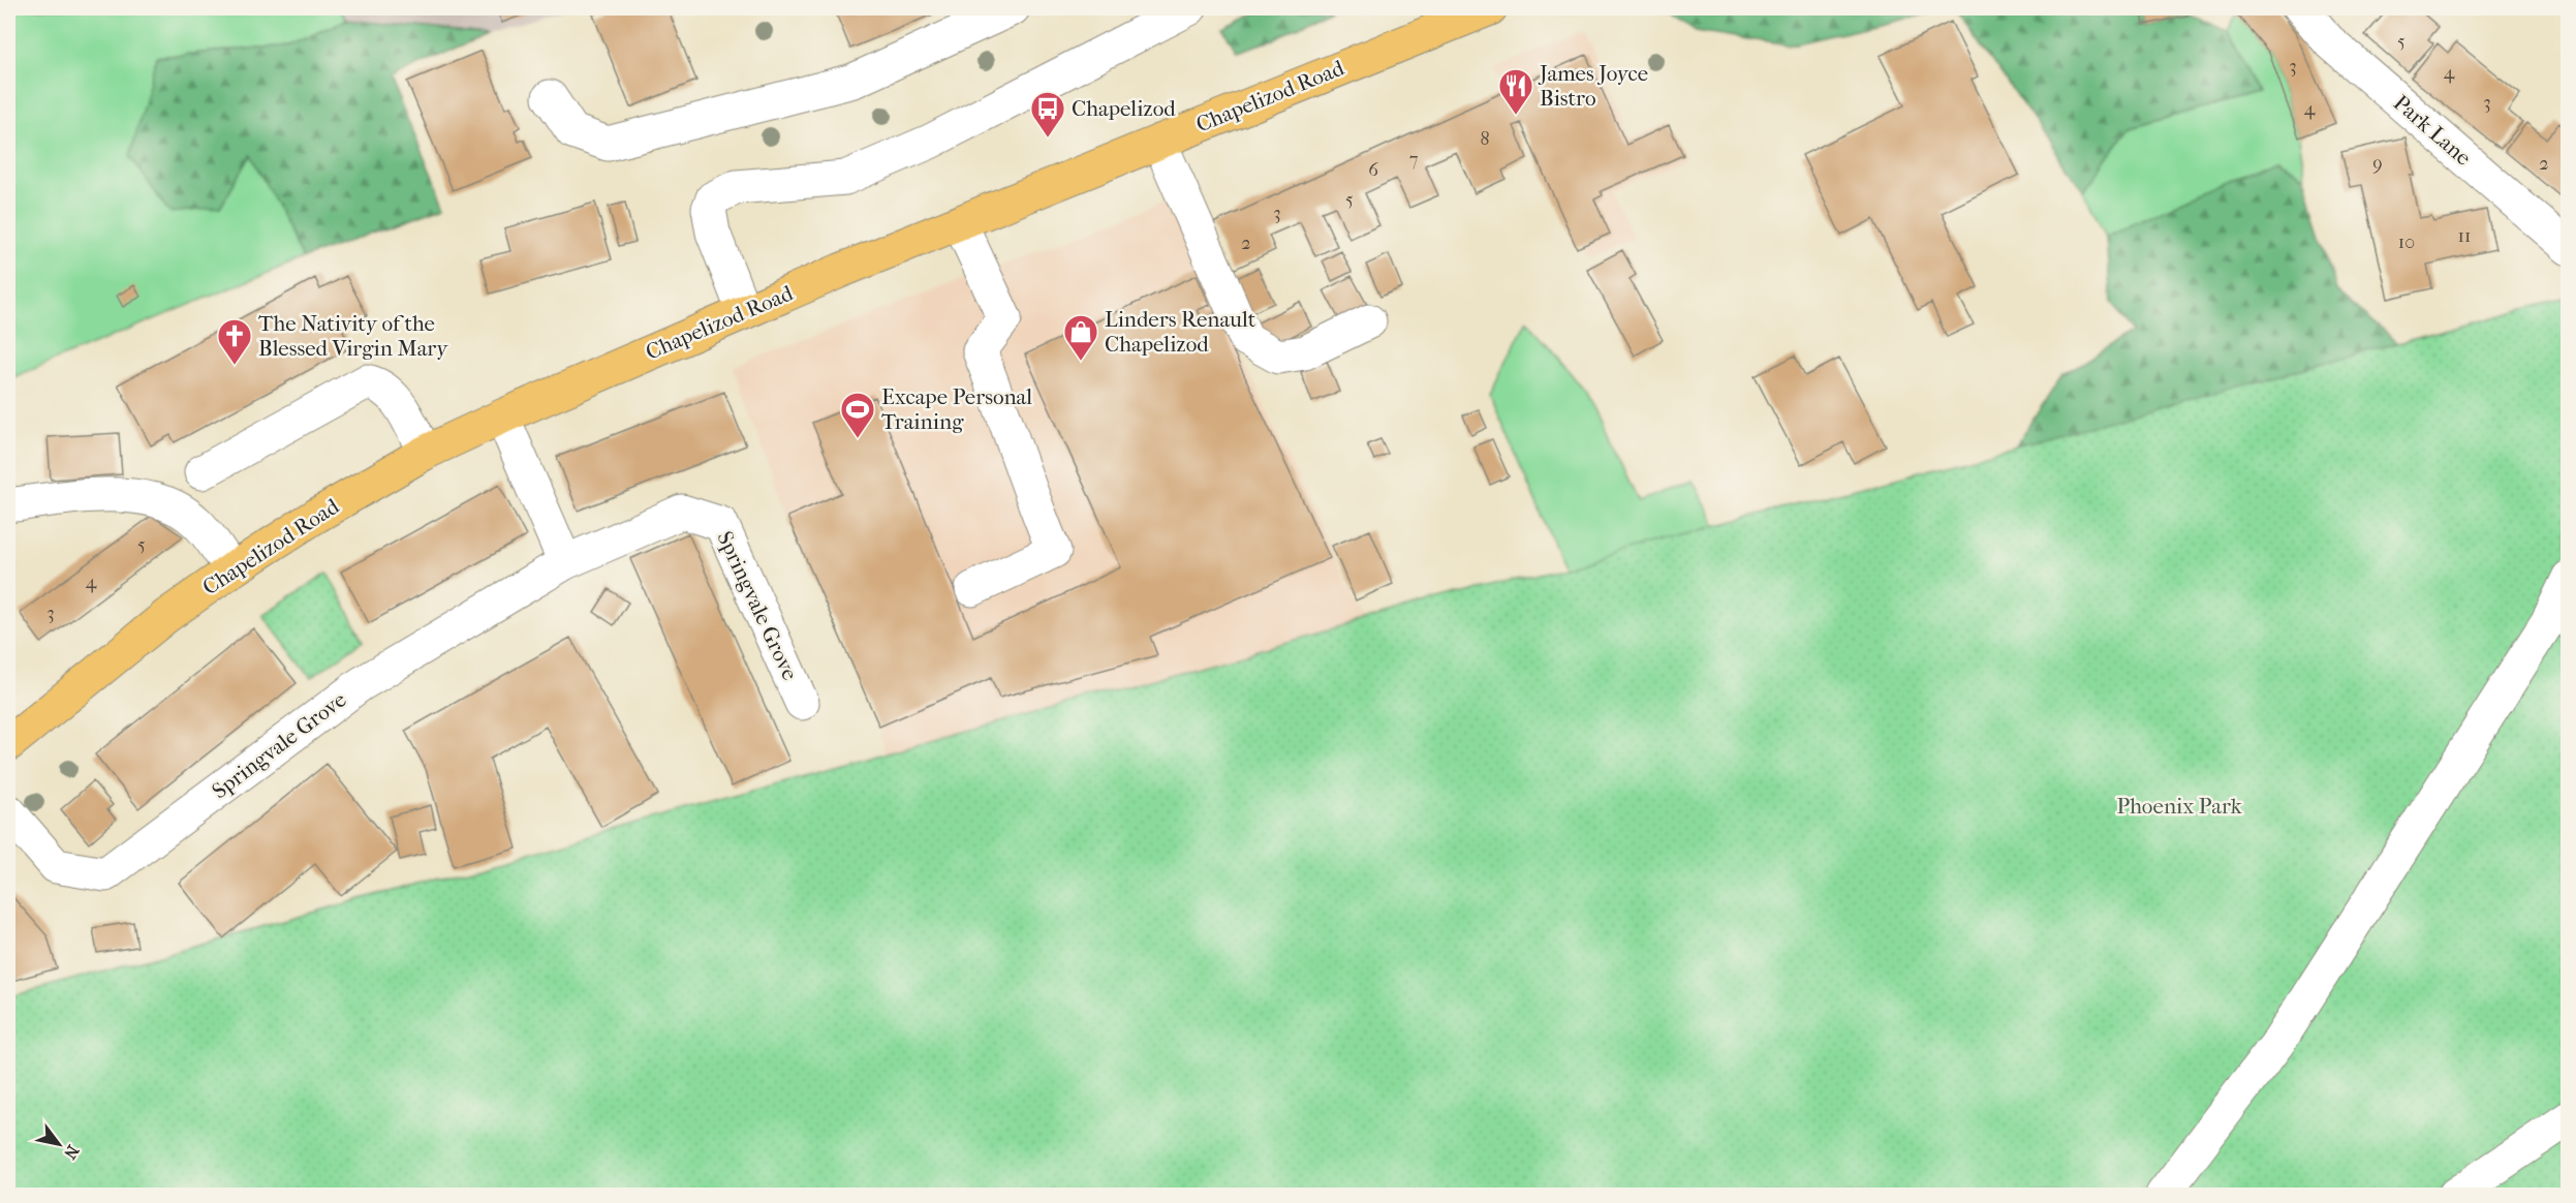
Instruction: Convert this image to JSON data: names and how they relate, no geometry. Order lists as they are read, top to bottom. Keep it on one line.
{"streets":{"main road":["Chapelizod Road"],"street":["Park Lane","Springvale Grove"]},"parks":["Phoenix Park"],"places":{"restaurant":["James Joyce Bistro"],"bus stop":["Chapelizod"],"shop":["Linders Renault Chapelizod"],"church":["The Nativity of the Blessed Virgin Mary"],"sports":["Excape Personal Training"]},"house_numbers":["5","3","4","3","4","8","7","9","2","6","5","3","11","10","2","5","4","3"],"north":"bottom right"}
